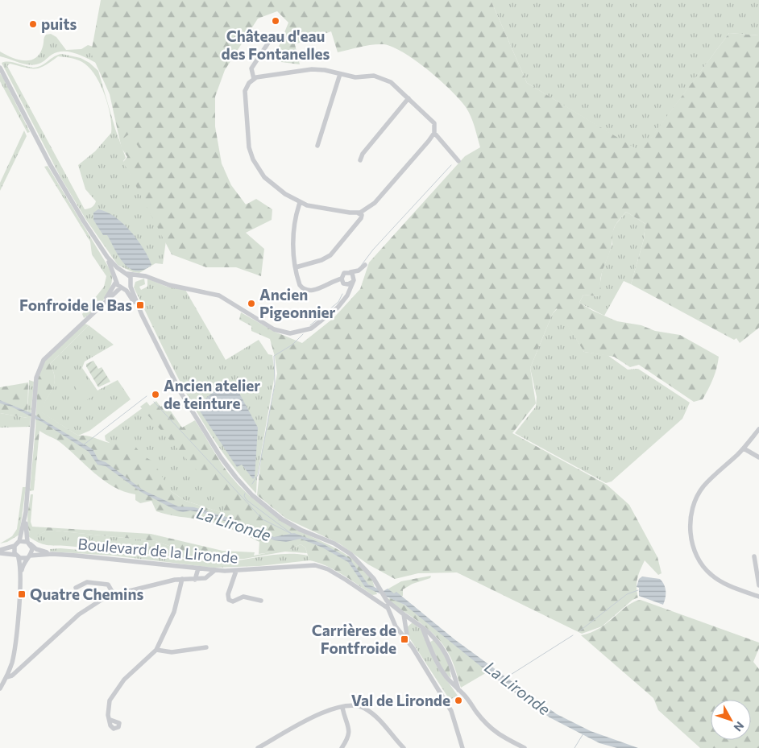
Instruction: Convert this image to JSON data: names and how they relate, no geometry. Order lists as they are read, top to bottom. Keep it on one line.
{"streets":{"street":["Boulevard de la Lironde"]},"water":["La Lironde"],"places":{"other":["Château d'eau des Fontanelles","puits","Ancien Pigeonnier","Ancien atelier de teinture","Val de Lironde"],"transit":["Fonfroide le Bas","Quatre Chemins","Carrières de Fontfroide"]},"north":"bottom right"}
